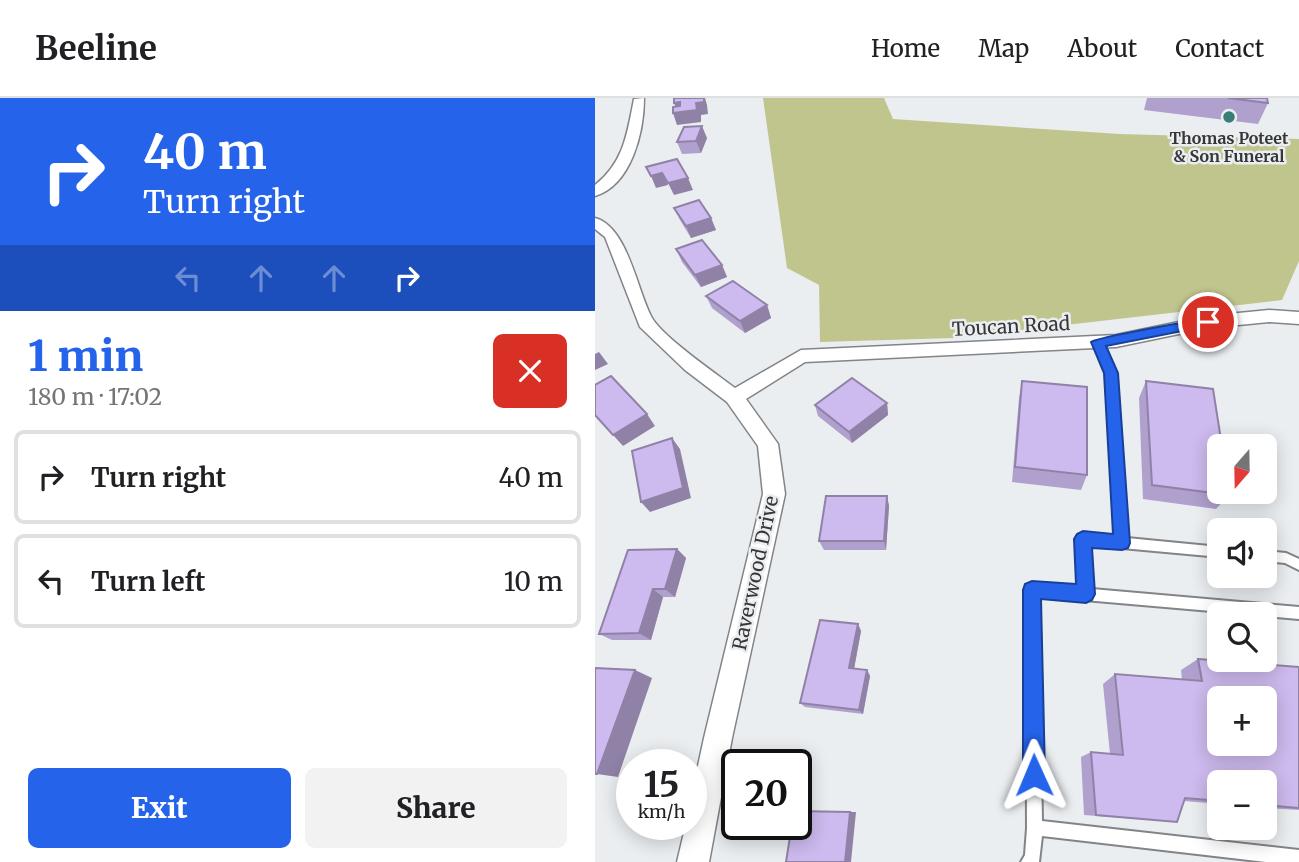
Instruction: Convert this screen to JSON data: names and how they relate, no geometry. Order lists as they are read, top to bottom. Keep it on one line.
{"streets":{"street":["Toucan Road","Raverwood Drive"]},"crossings":[["Toucan Road","Raverwood Drive"]],"places":["Thomas Poteet & Son Funeral"],"north":"bottom","page":{"header":"Beeline","nav":["Home","Map","About","Contact"],"turn":["40 m","Turn right"],"heading":["1 min","180 m · 17:02"],"list":[{"name":"Turn right","value":"40 m"},{"name":"Turn left","value":"10 m"}],"map_buttons":["+","−"],"speed":"15 km/h","limit":"20","buttons":["Exit","Share"]}}
